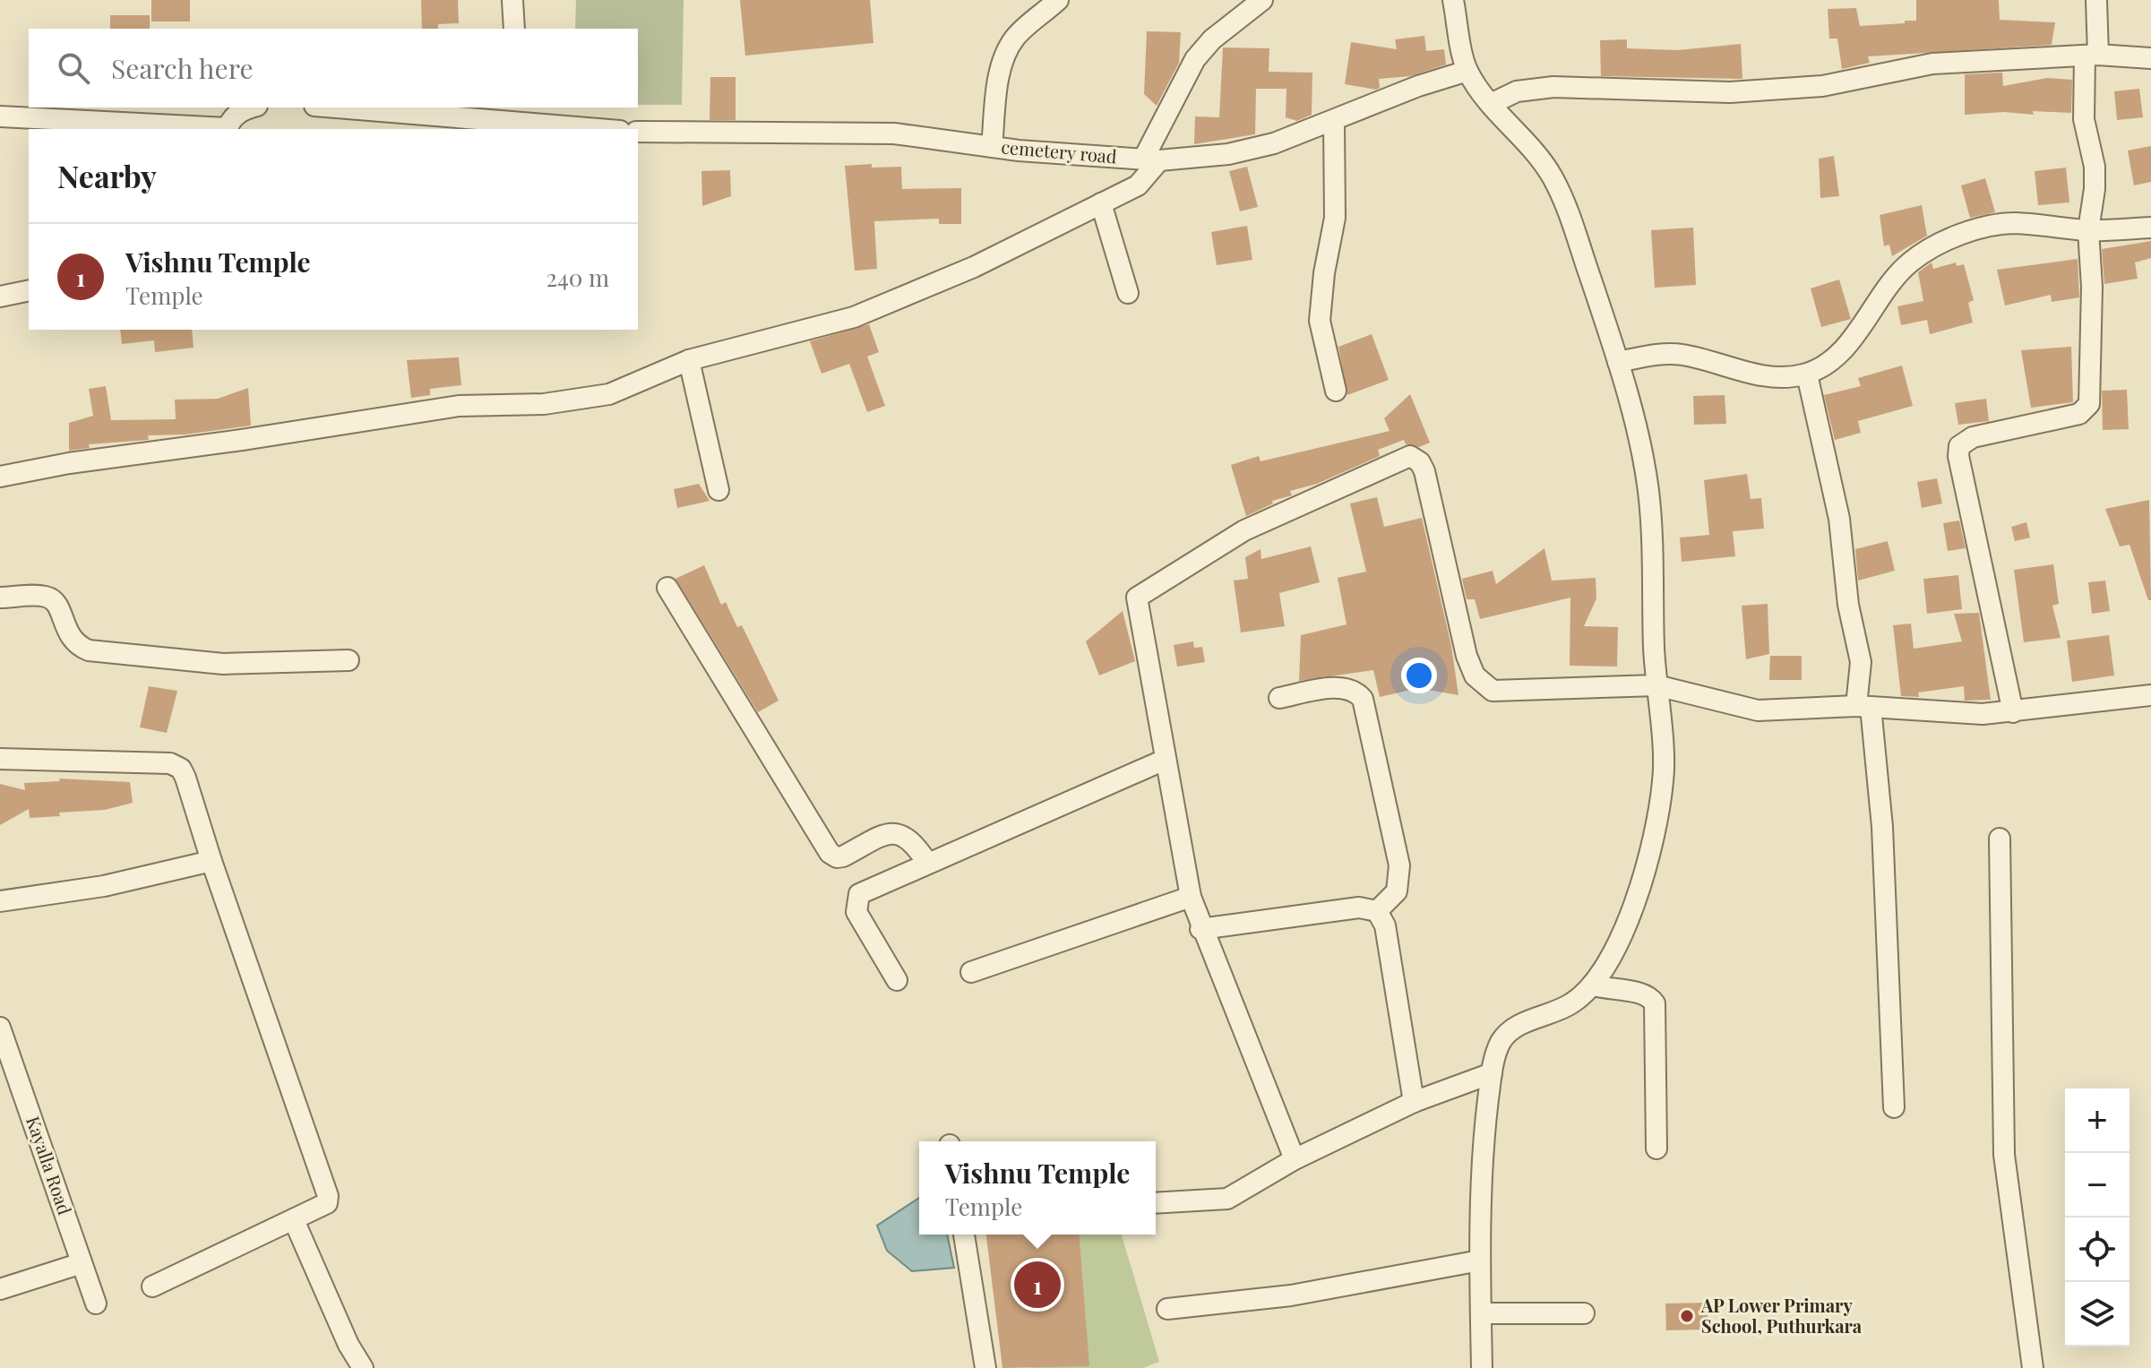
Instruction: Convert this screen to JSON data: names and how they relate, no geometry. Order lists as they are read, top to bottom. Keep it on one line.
{"streets":{"street":["cemetery road","Kayalla Road"]},"places":["AP Lower Primary School, Puthurkara"],"page":{"search":"Search here","heading":"Nearby","list":[{"mark":"1","name":"Vishnu Temple","note":"Temple","value":"240 m"}],"map_buttons":["+","−"],"popup":["Vishnu Temple","Temple"],"pins":"1"}}
